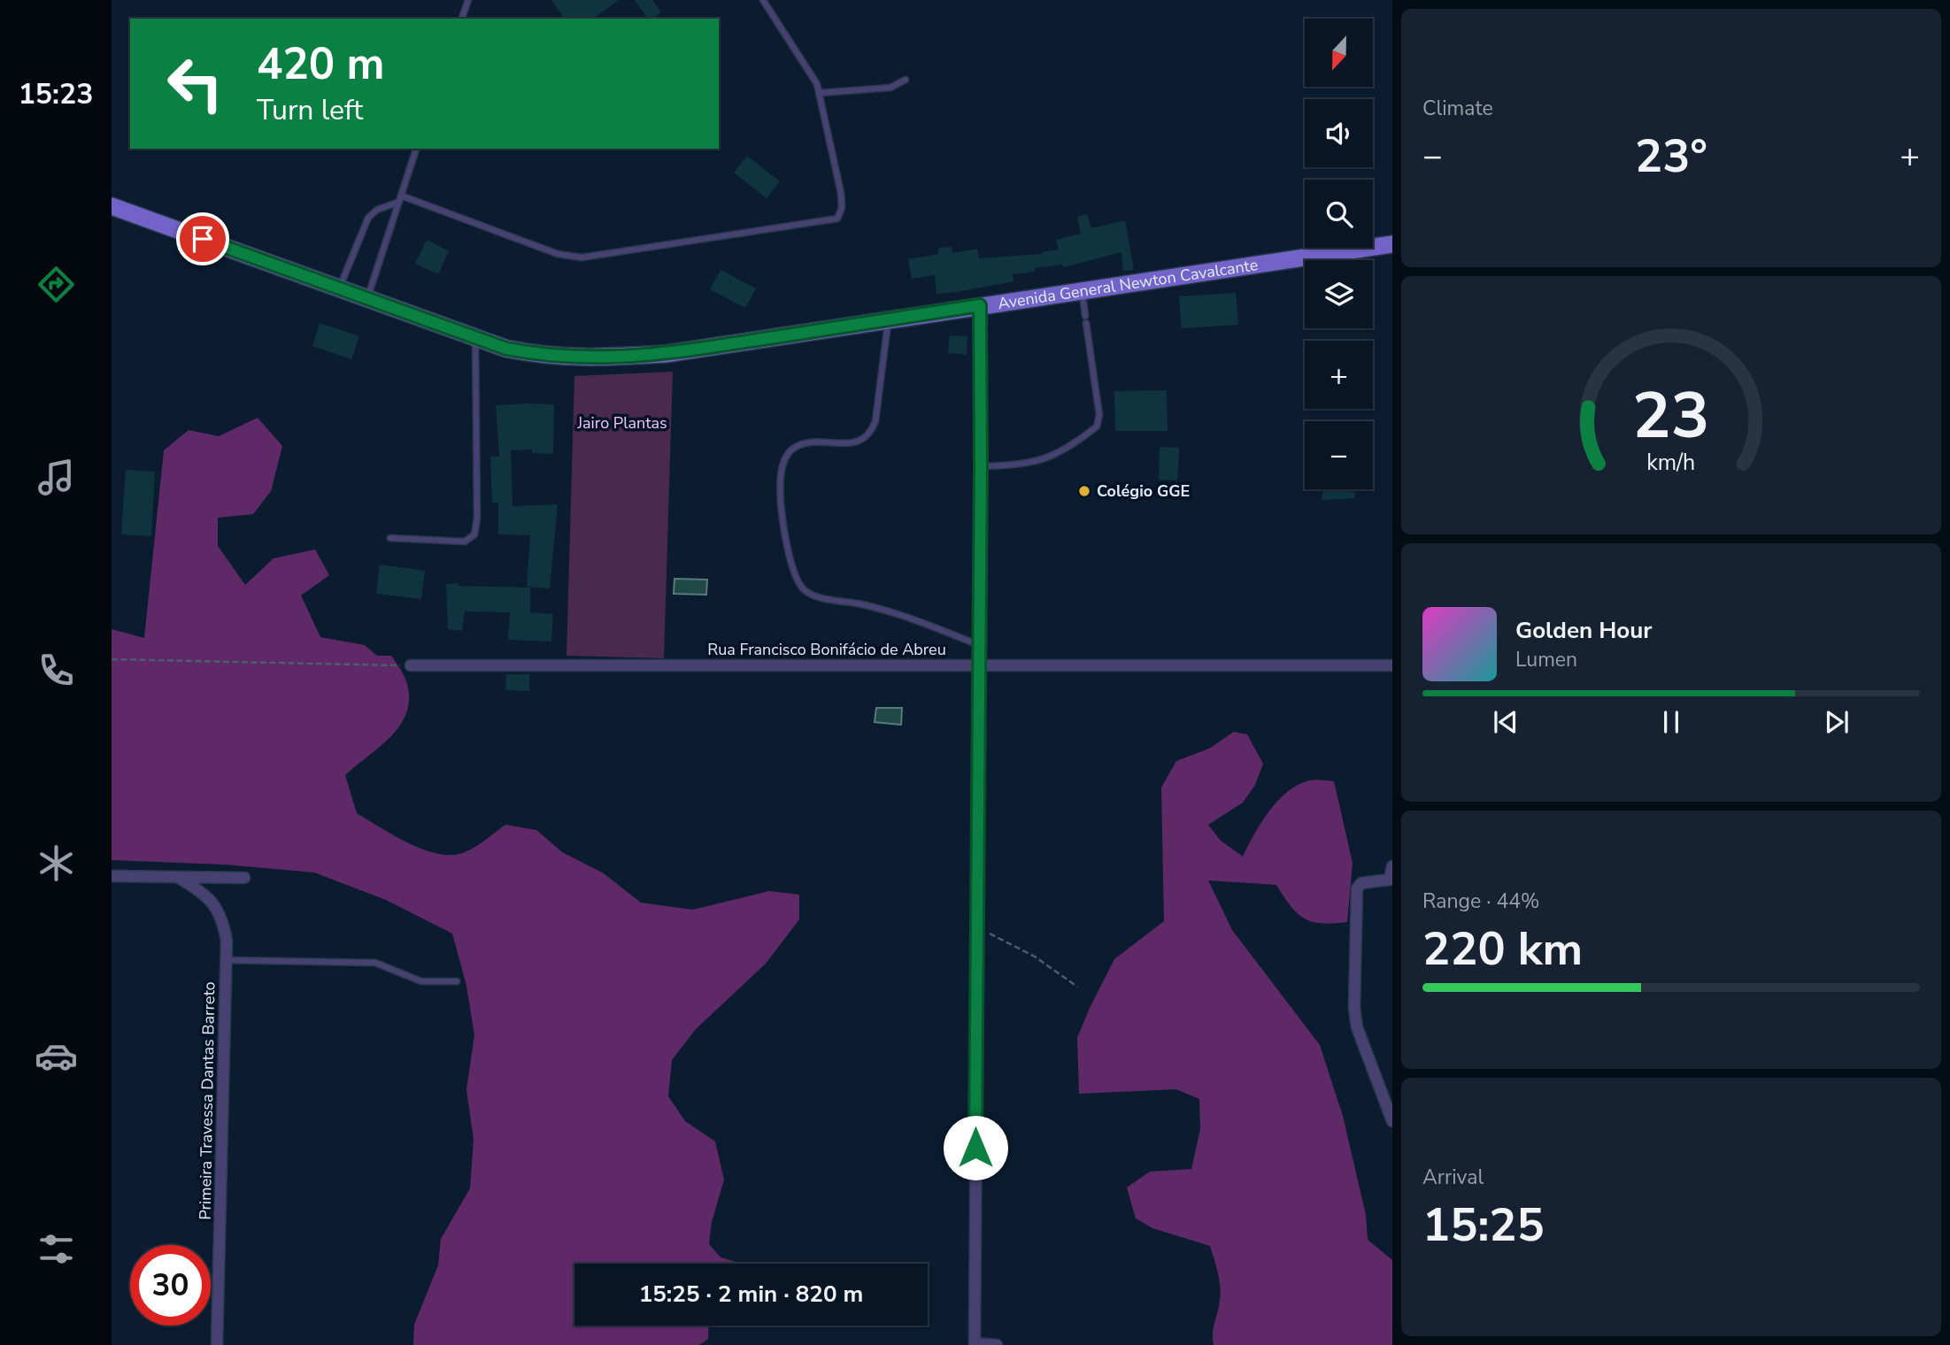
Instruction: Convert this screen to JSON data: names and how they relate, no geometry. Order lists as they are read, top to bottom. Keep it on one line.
{"streets":{"main road":["Avenida General Newton Cavalcante"],"street":["Rua Francisco Bonifácio de Abreu","Primeira Travessa Dantas Barreto"]},"parks":["Jairo Plantas"],"places":["Colégio GGE"],"north":"bottom","page":{"tabs":"15:23","tile":["Climate",["Range · 44%","220 km"],["Arrival","15:25"]],"map_buttons":["+","−"],"turn":["420 m","Turn left"],"heat":["−","23°","+"],"song":["Golden Hour","Lumen"],"limit":"30","trip":"15:25 · 2 min · 820 m","gauge":["23","km/h"]}}
